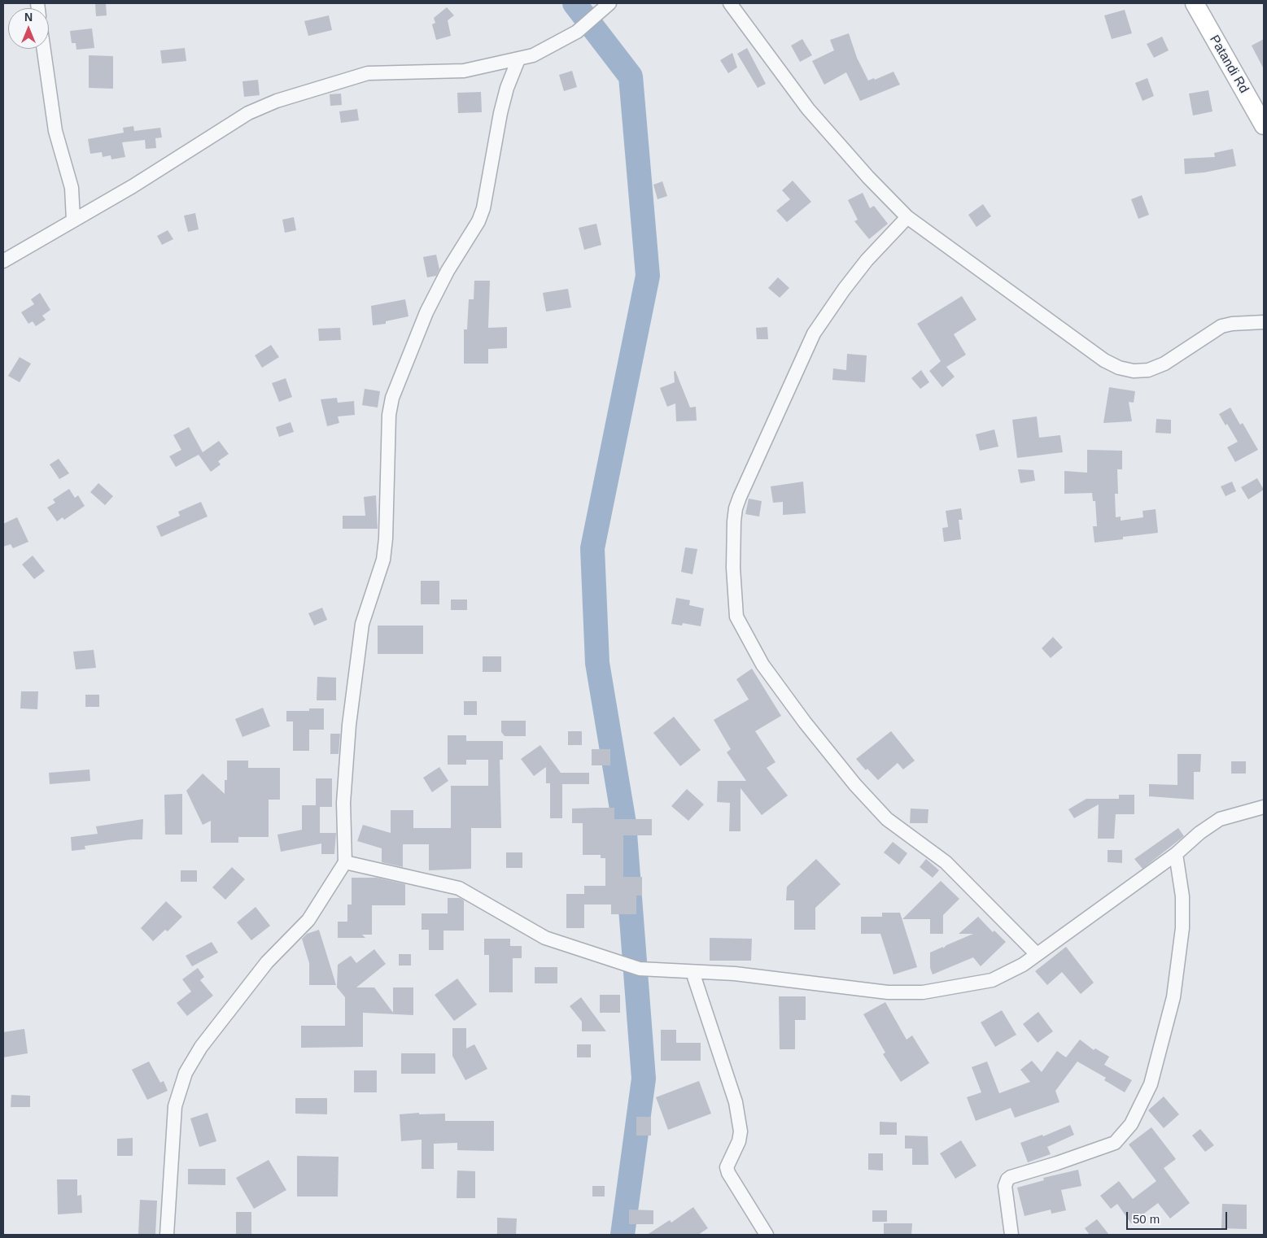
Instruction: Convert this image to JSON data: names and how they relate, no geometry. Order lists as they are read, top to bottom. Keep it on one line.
{"streets":{"street":["Patandi Rd"]},"scale_bar":"50 m","north":"top"}
